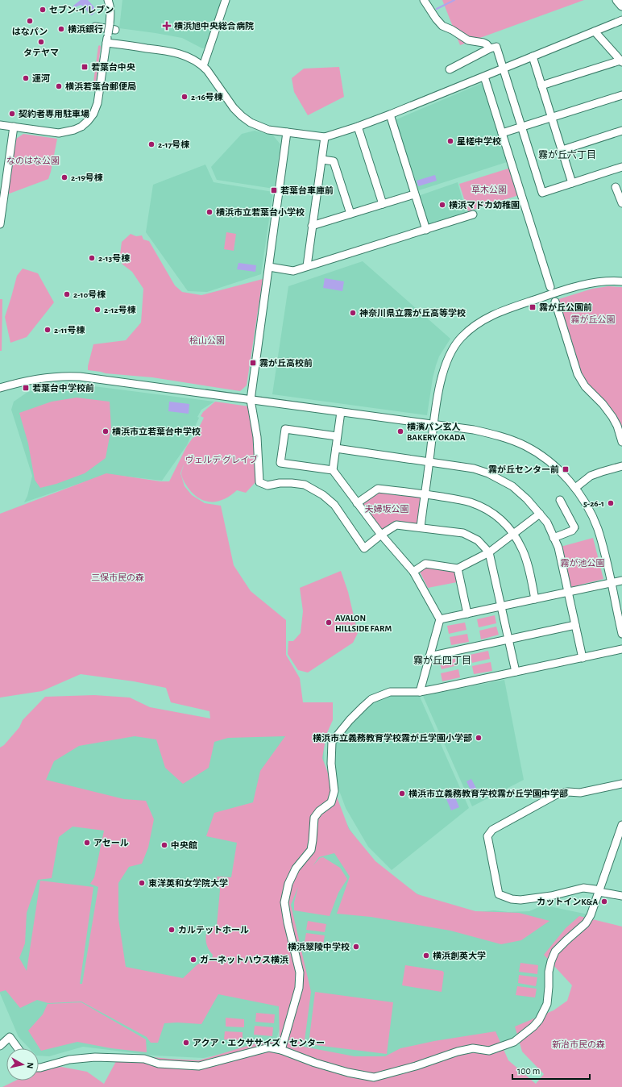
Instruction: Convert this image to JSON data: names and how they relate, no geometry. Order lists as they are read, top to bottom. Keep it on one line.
{"districts":["霧が丘六丁目","霧が丘四丁目"],"parks":["なのはな公園","草木公園","霧が丘公園","桧山公園","ヴェルデ グレイブ","夫婦坂公園","霧が池公園","三保市民の森","新治市民の森"],"places":{"other":["セブン-イレブン","はなパン","横浜銀行","タテヤマ","運河","横浜若葉台郵便局","2-16号棟","契約者専用駐車場","星槎中学校","2-17号棟","2-19号棟","横浜マドカ幼稚園","横浜市立若葉台小学校","2-13号棟","2-10号棟","2-12号棟","神奈川県立霧が丘高等学校","2-11号棟","横浜市立若葉台中学校","横濱パン玄人 BAKERY OKADA","5-26-1","AVALON HILLSIDE FARM","横浜市立義務教育学校霧が丘学園小学部","横浜市立義務教育学校霧が丘学園中学部","アセール","中央館","東洋英和女学院大学","カットインK&A","カルテットホール","横浜翠陵中学校","横浜創英大学","ガーネットハウス横浜","アクア・エクササイズ・センター"],"health":["横浜旭中央総合病院"],"transit":["若葉台中央","若葉台車庫前","霧が丘公園前","霧が丘高校前","若葉台中学校前","霧が丘センター前"]},"scale_bar":"100 m","north":"right"}
